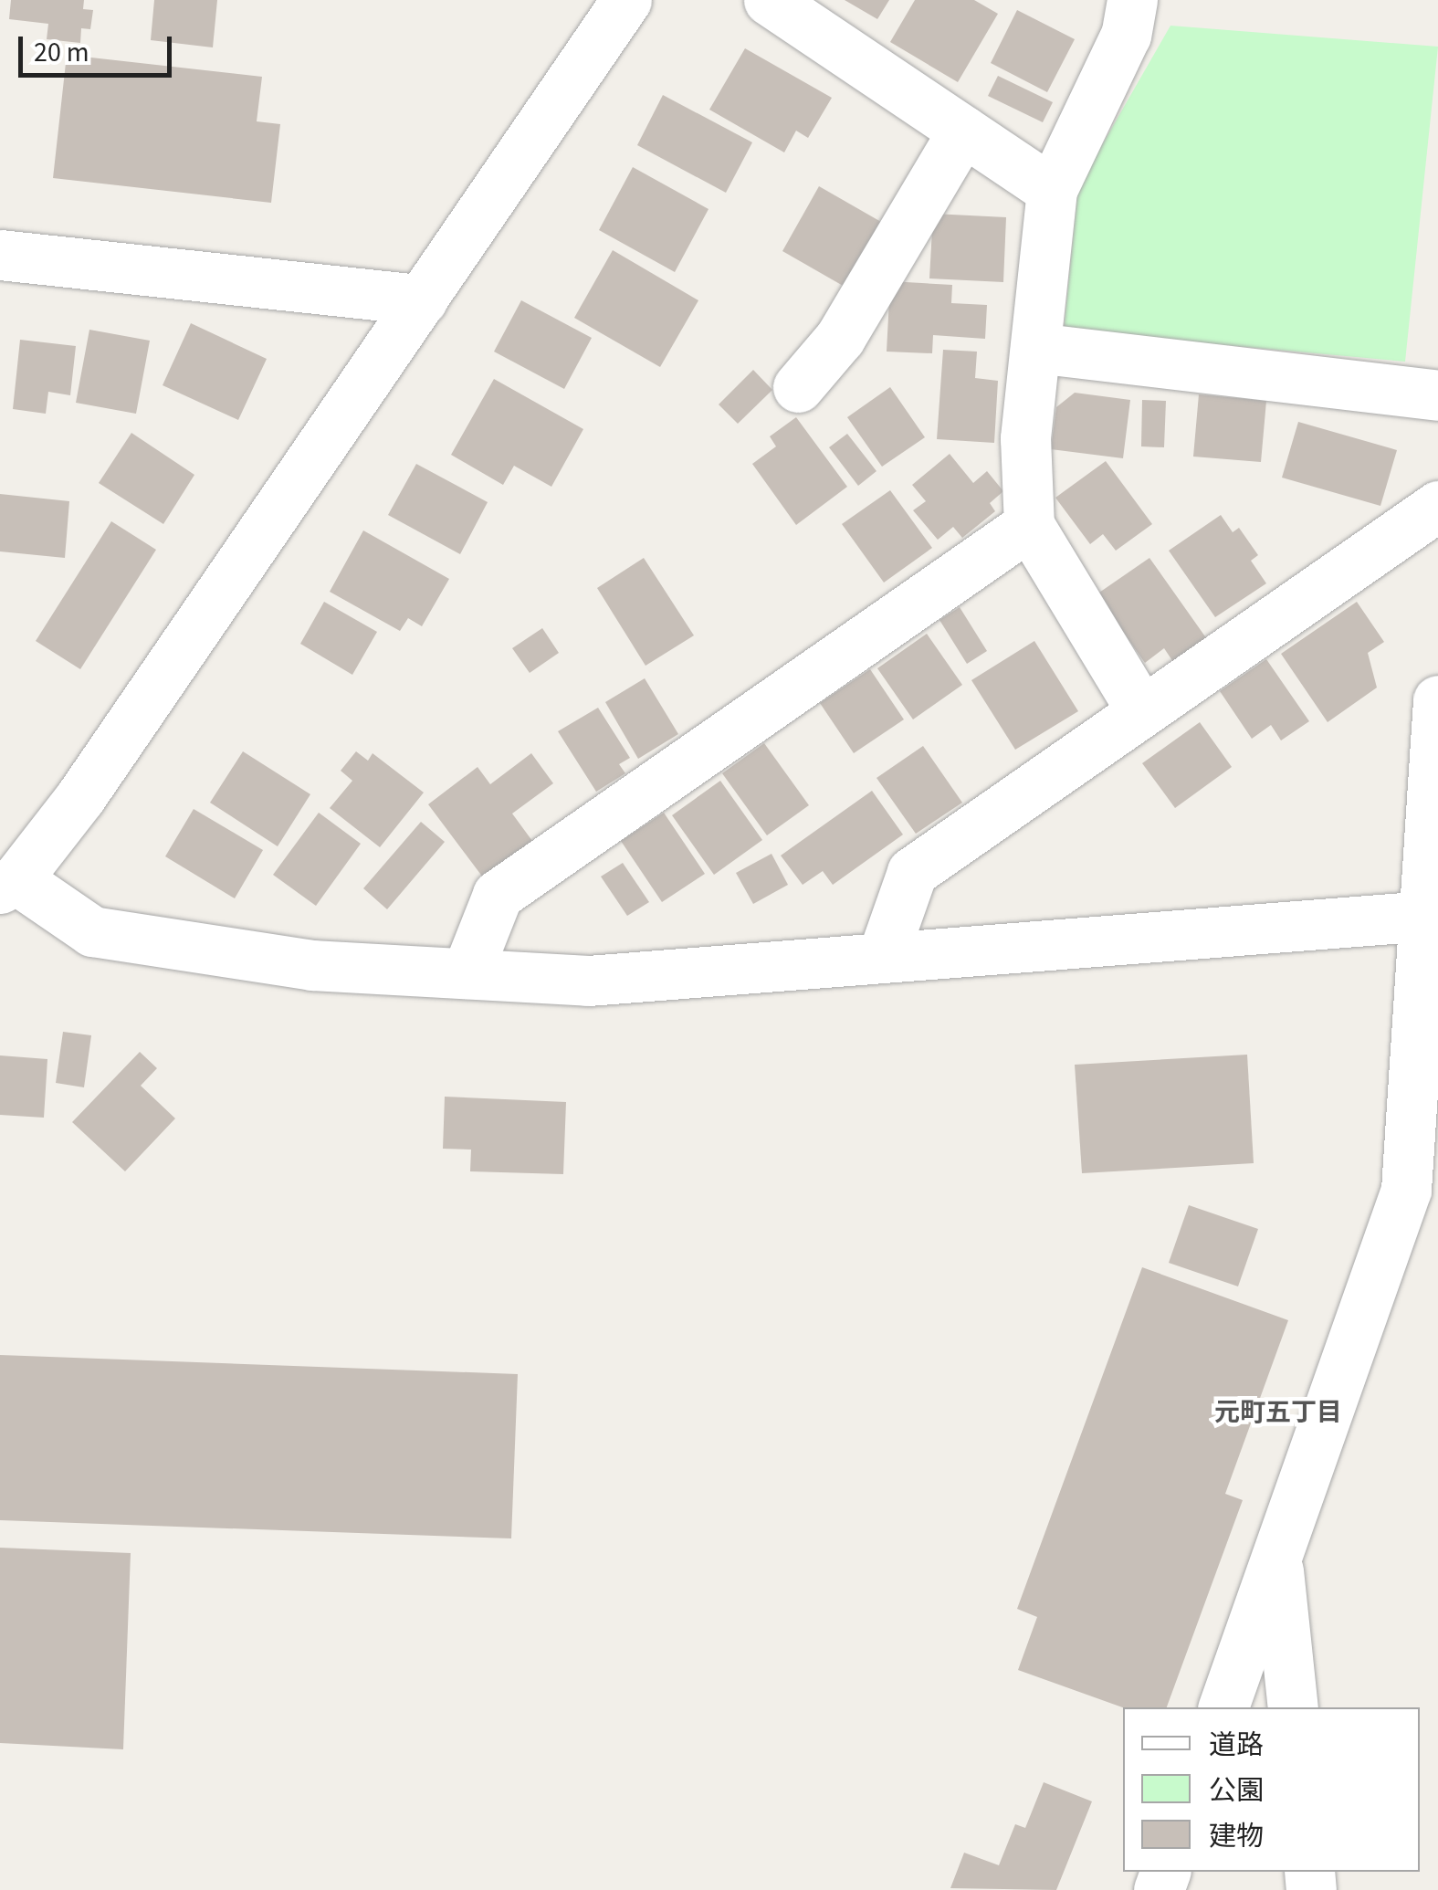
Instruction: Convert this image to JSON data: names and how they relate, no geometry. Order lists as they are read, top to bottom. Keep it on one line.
{"districts":["元町五丁目"],"legend":["道路","公園","建物"],"scale_bar":"20 m"}
